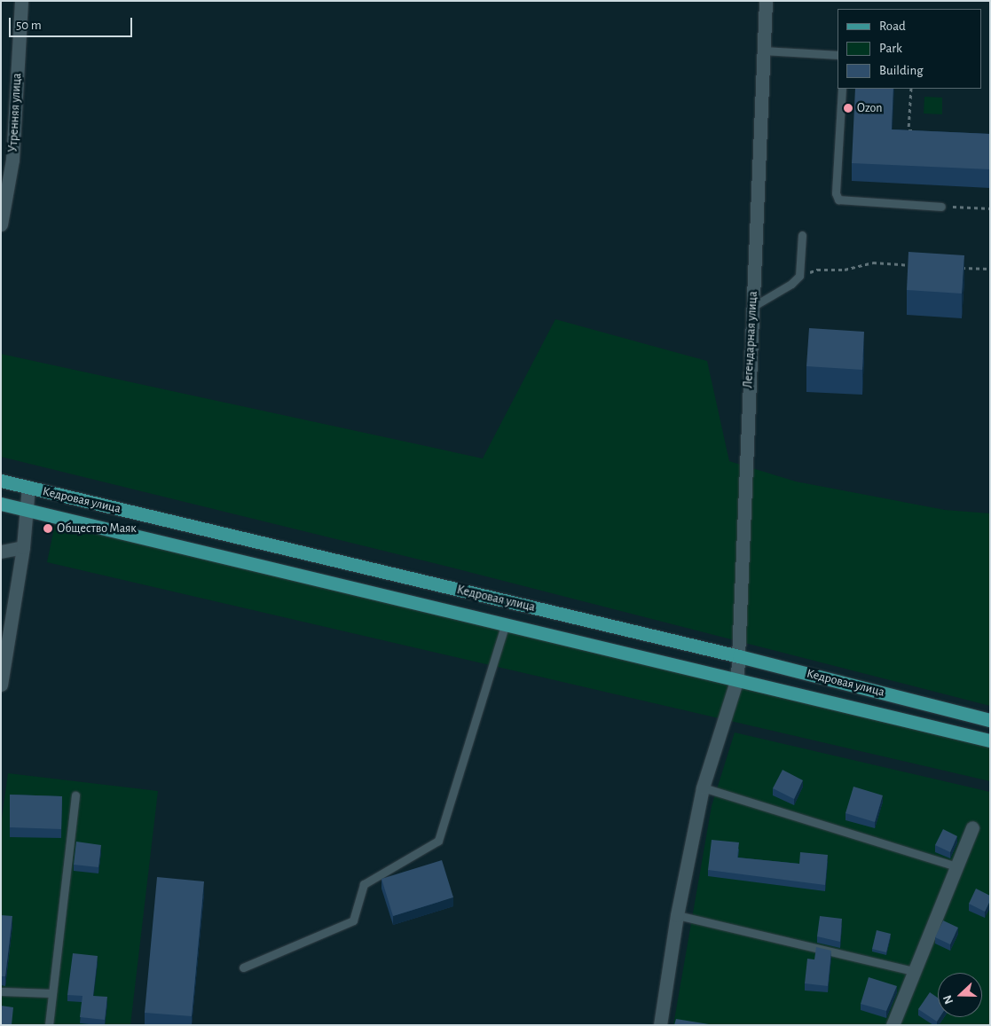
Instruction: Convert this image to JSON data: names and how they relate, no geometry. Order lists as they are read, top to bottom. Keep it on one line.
{"streets":{"main road":["Кедровая улица"],"street":["Утренняя улица","Легендарная улица"]},"crossings":[["Легендарная улица","Кедровая улица"]],"places":["Ozon","Общество Маяк"],"legend":["Road","Park","Building"],"scale_bar":"50 m","north":"left"}
